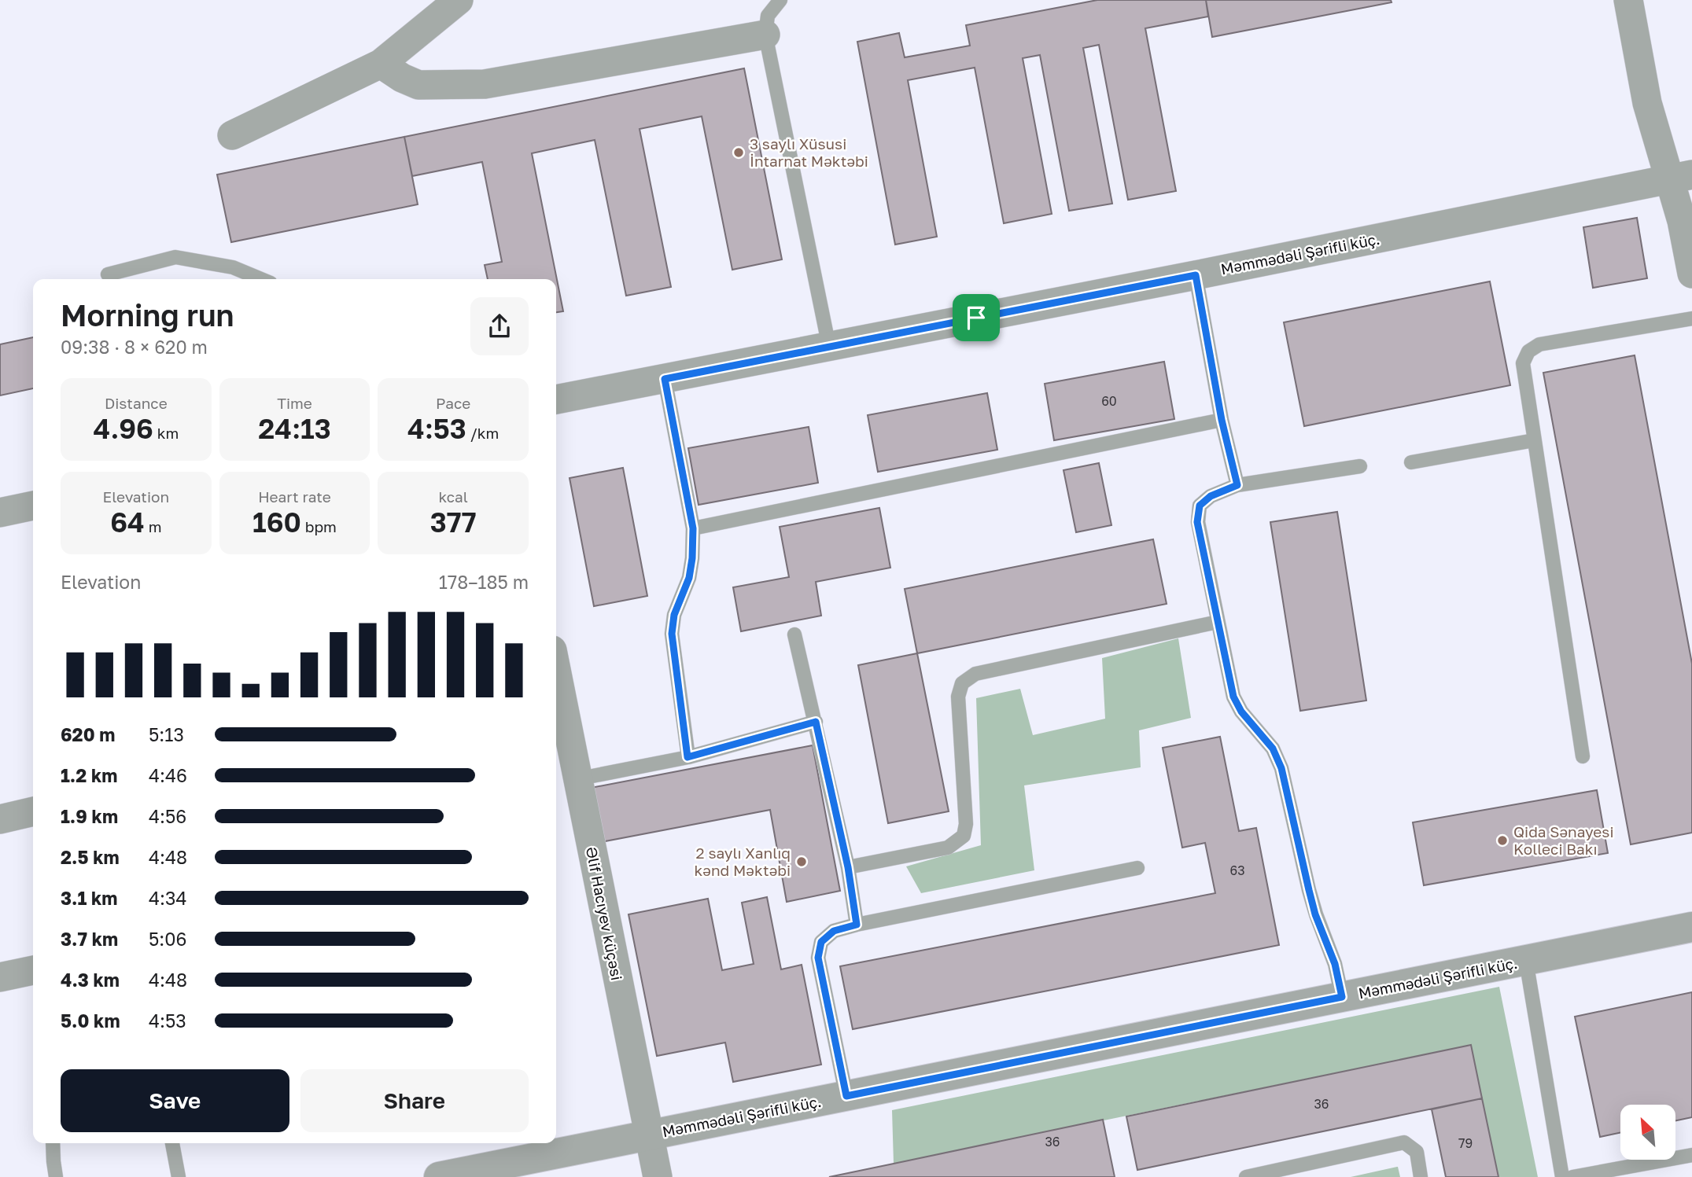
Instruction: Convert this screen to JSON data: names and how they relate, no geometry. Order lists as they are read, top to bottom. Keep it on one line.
{"streets":{"street":["Məmmədəli Şərifli küç.","Əlif Hacıyev küçəsi"]},"crossings":[["Məmmədəli Şərifli küç.","Əlif Hacıyev küçəsi"]],"places":["3 saylı Xüsusi İntarnat Məktəbi","Qida Sənayesi Kolleci Bakı","2 saylı Xanlıq kənd Məktəbi"],"house_numbers":["60","63","36","36","79"],"north":"top left","page":{"heading":["Morning run","09:38 · 8 × 620 m"],"stats":[["Distance","4.96 km"],["Time","24:13"],["Pace","4:53 /km"],["Elevation","64 m"],["Heart rate","160 bpm"],["kcal","377"]],"chart":["Elevation","178–185 m"],"list":[{"name":"620 m","note":"5:13"},{"name":"1.2 km","note":"4:46"},{"name":"1.9 km","note":"4:56"},{"name":"2.5 km","note":"4:48"},{"name":"3.1 km","note":"4:34"},{"name":"3.7 km","note":"5:06"},{"name":"4.3 km","note":"4:48"},{"name":"5.0 km","note":"4:53"}],"buttons":["Save","Share"]}}
